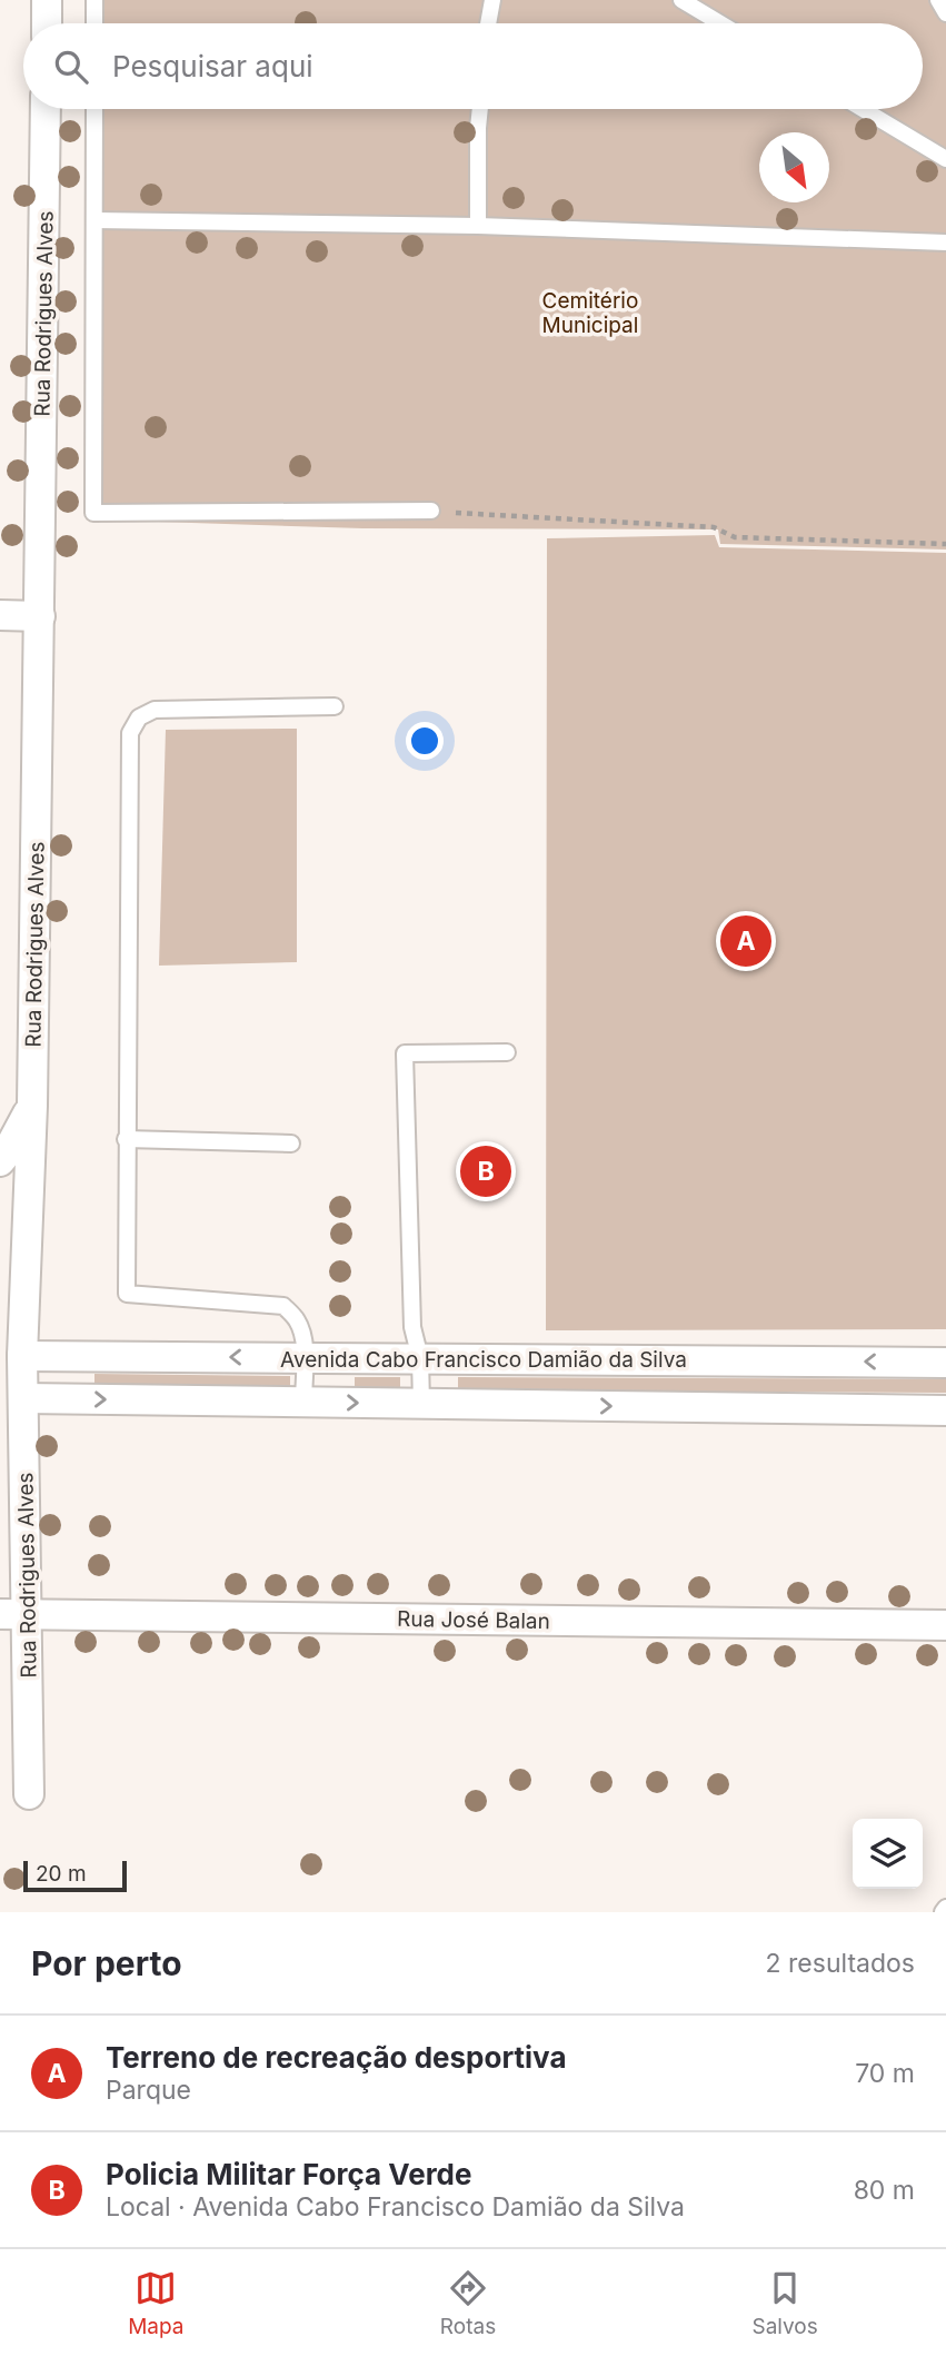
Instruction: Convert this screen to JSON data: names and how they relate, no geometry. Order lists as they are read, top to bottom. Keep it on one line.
{"streets":{"street":["Rua Rodrigues Alves","Avenida Cabo Francisco Damião da Silva","Rua José Balan"]},"crossings":[["Rua Rodrigues Alves","Avenida Cabo Francisco Damião da Silva"],["Rua Rodrigues Alves","Rua José Balan"]],"parks":["Cemitério Municipal"],"scale_bar":"20 m","north":"bottom right","page":{"search":"Pesquisar aqui","pins":["A","B"],"scale":"20 m","heading":["Por perto","2 resultados"],"list":[{"mark":"A","name":"Terreno de recreação desportiva","note":"Parque","value":"70 m"},{"mark":"B","name":"Policia Militar Força Verde","note":"Local · Avenida Cabo Francisco Damião da Silva","value":"80 m"}],"nav":["Mapa","Rotas","Salvos"]}}
